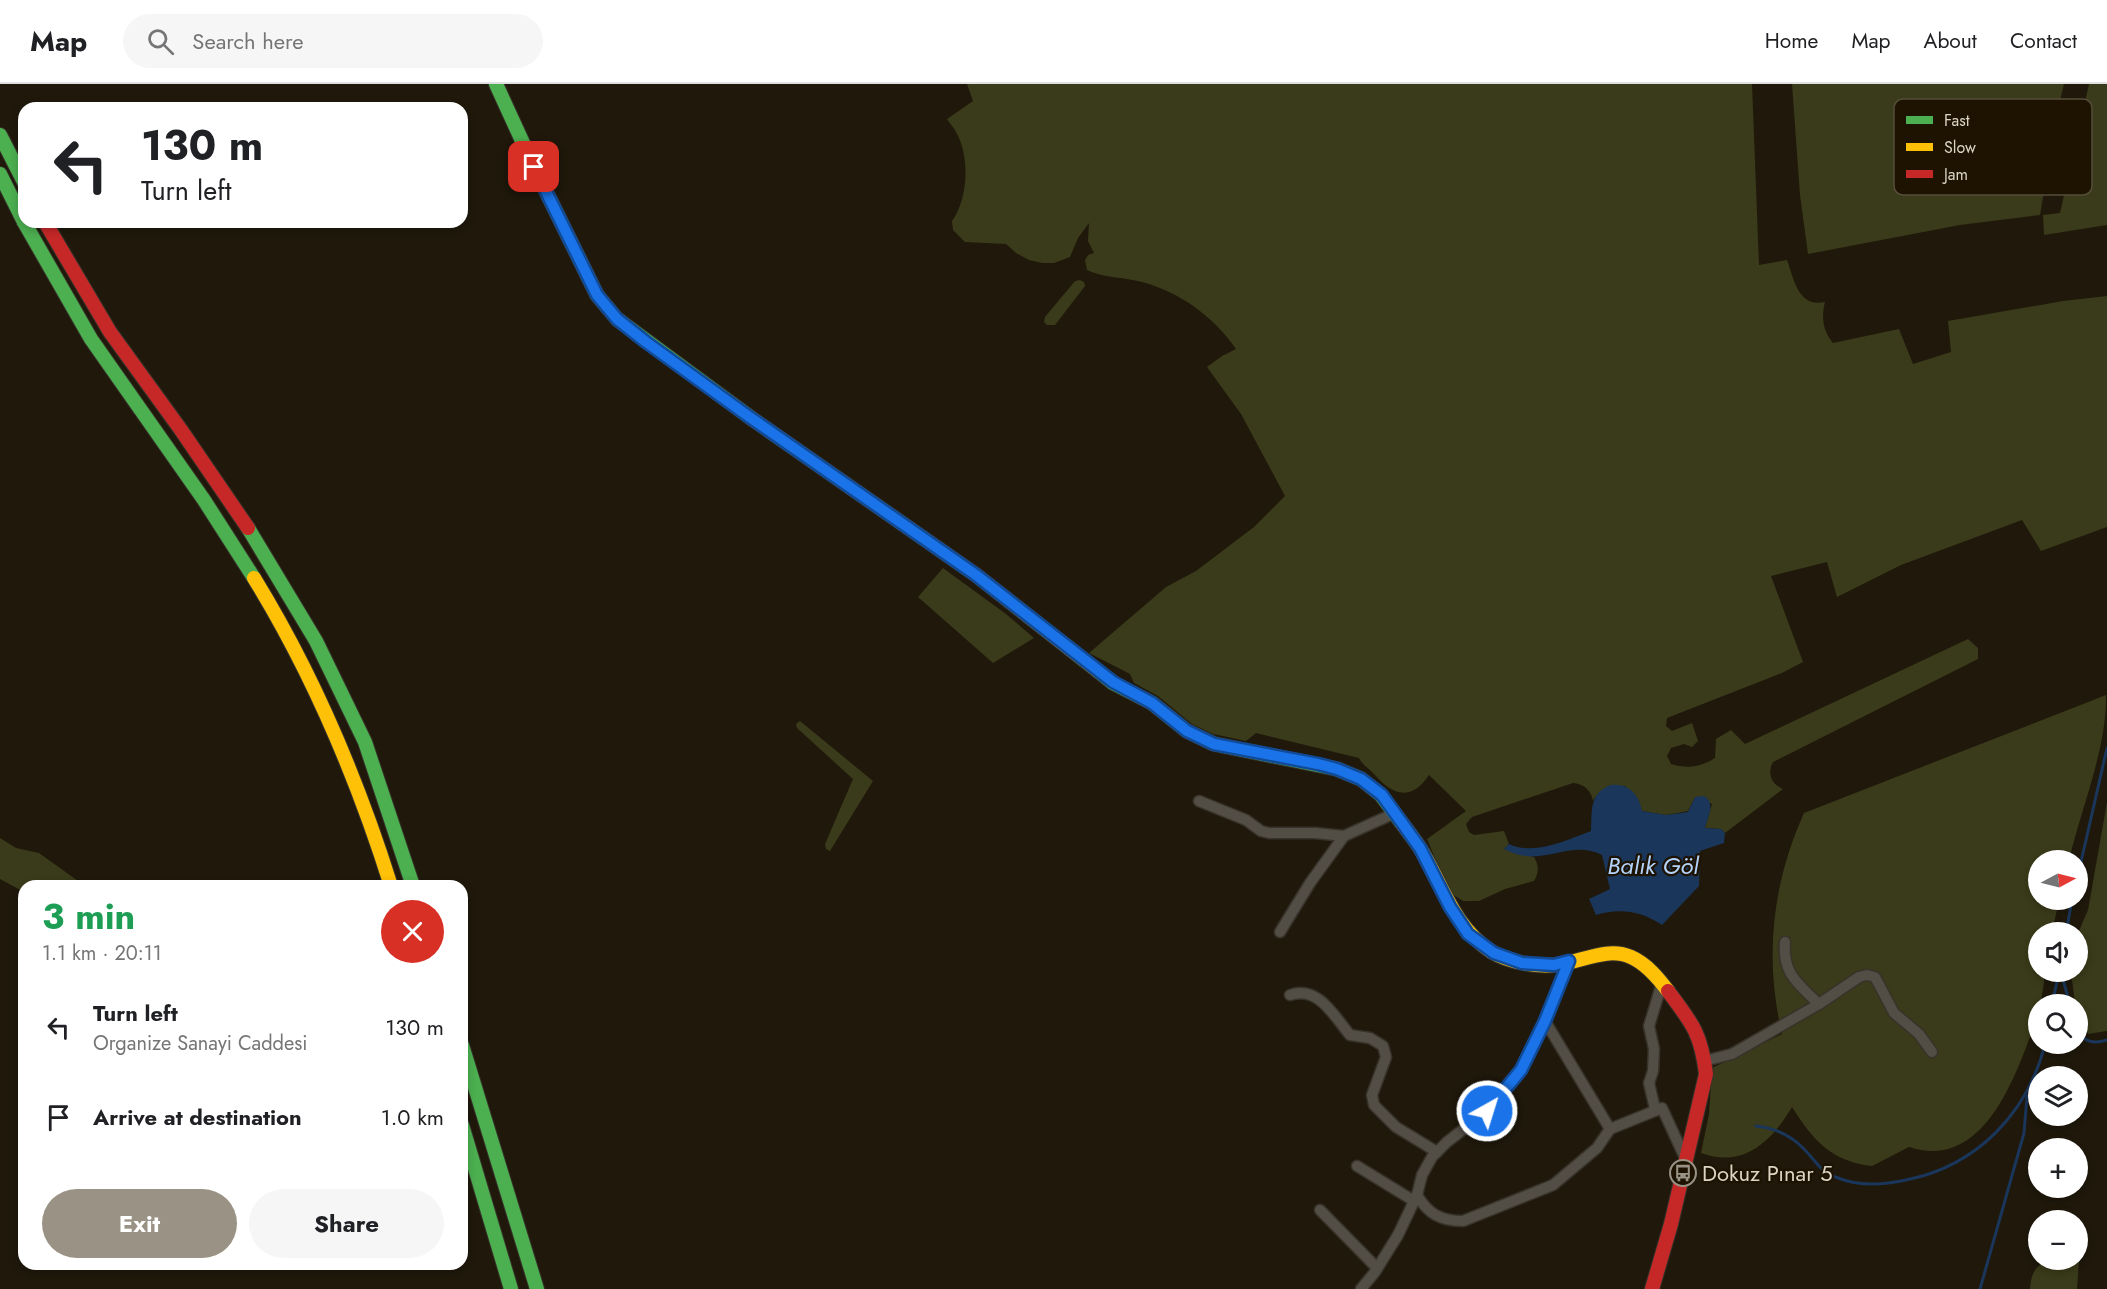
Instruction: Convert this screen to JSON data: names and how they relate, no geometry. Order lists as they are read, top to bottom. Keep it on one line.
{"water":["Balık Göl"],"places":{"bus stop":["Dokuz Pınar 5"]},"legend":["Fast","Slow","Jam"],"north":"right","page":{"header":"Map","search":"Search here","nav":["Home","Map","About","Contact"],"turn":["130 m","Turn left"],"map_buttons":["+","−"],"heading":["3 min","1.1 km · 20:11"],"list":[{"name":"Turn left","note":"Organize Sanayi Caddesi","value":"130 m"},{"name":"Arrive at destination","value":"1.0 km"}],"buttons":["Exit","Share"]}}
